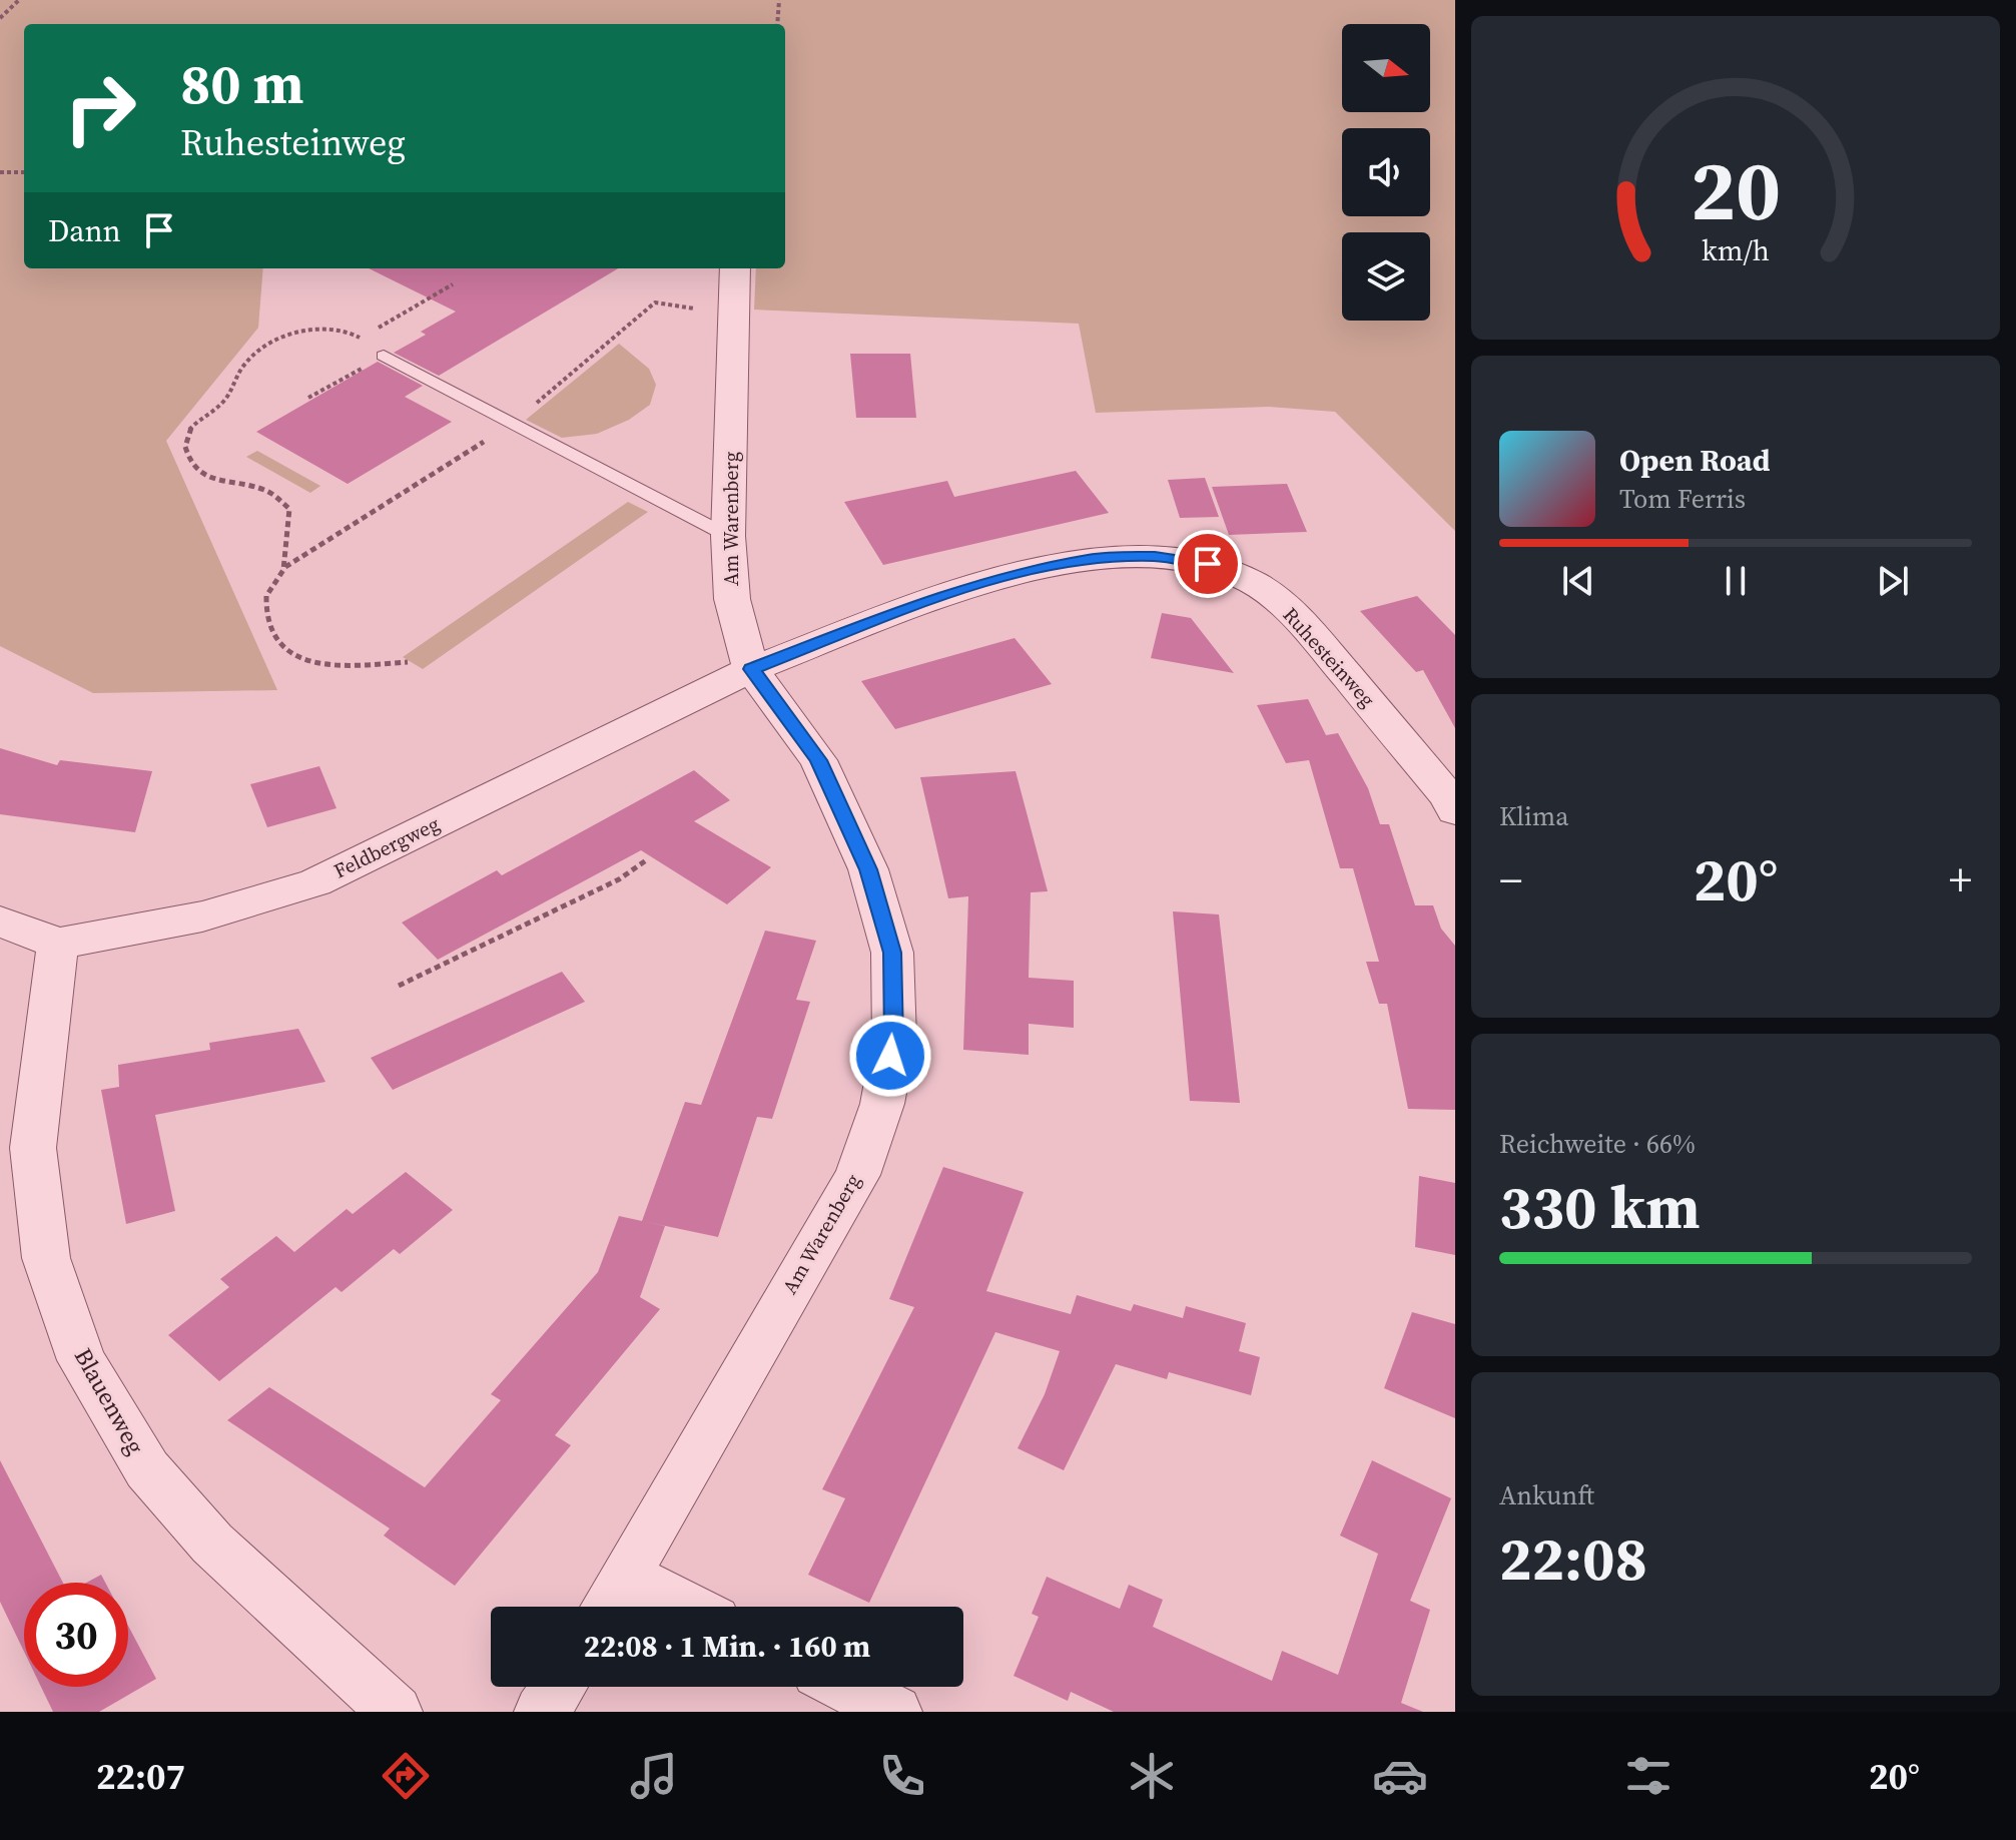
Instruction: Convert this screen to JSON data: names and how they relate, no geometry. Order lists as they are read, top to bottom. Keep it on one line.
{"streets":{"street":["Am Warenberg","Ruhesteinweg","Feldbergweg","Blauenweg"]},"crossings":[["Am Warenberg","Ruhesteinweg"],["Am Warenberg","Feldbergweg"],["Ruhesteinweg","Feldbergweg"],["Feldbergweg","Blauenweg"]],"north":"right","page":{"turn":["80 m","Ruhesteinweg"],"then":"Dann","song":["Open Road","Tom Ferris"],"tile":["Klima",["Reichweite · 66%","330 km"],["Ankunft","22:08"]],"heat":["−","20°","+"],"limit":"30","trip":"22:08 · 1 Min. · 160 m","tabs":["22:07","20°"],"gauge":["20","km/h"]}}
